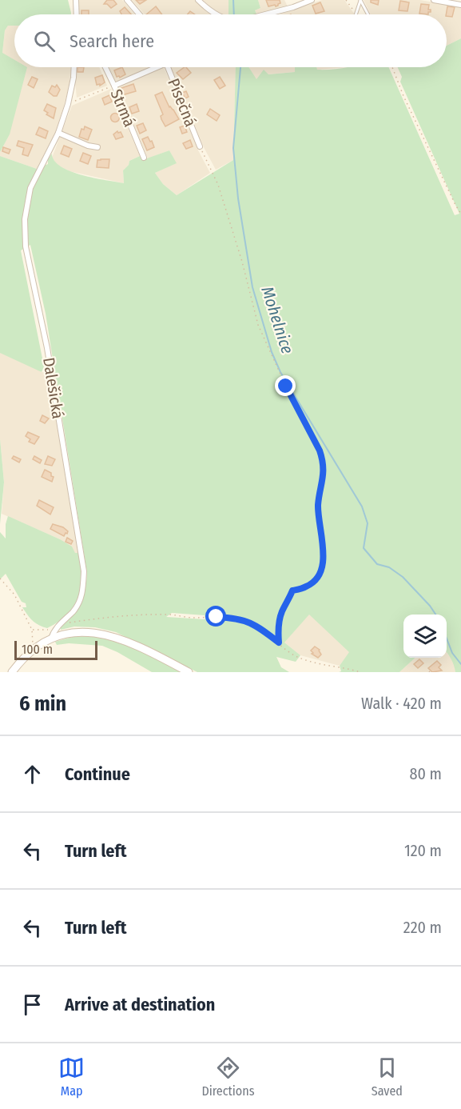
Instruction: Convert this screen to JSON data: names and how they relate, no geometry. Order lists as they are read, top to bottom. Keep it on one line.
{"streets":{"street":["Písečná","Strmá","Dalešická"]},"water":["Mohelnice"],"scale_bar":"100 m","page":{"search":"Search here","scale":"100 m","heading":["6 min","Walk · 420 m"],"list":[["Continue","80 m"],["Turn left","120 m"],["Turn left","220 m"],"Arrive at destination"],"nav":["Map","Directions","Saved"]}}
